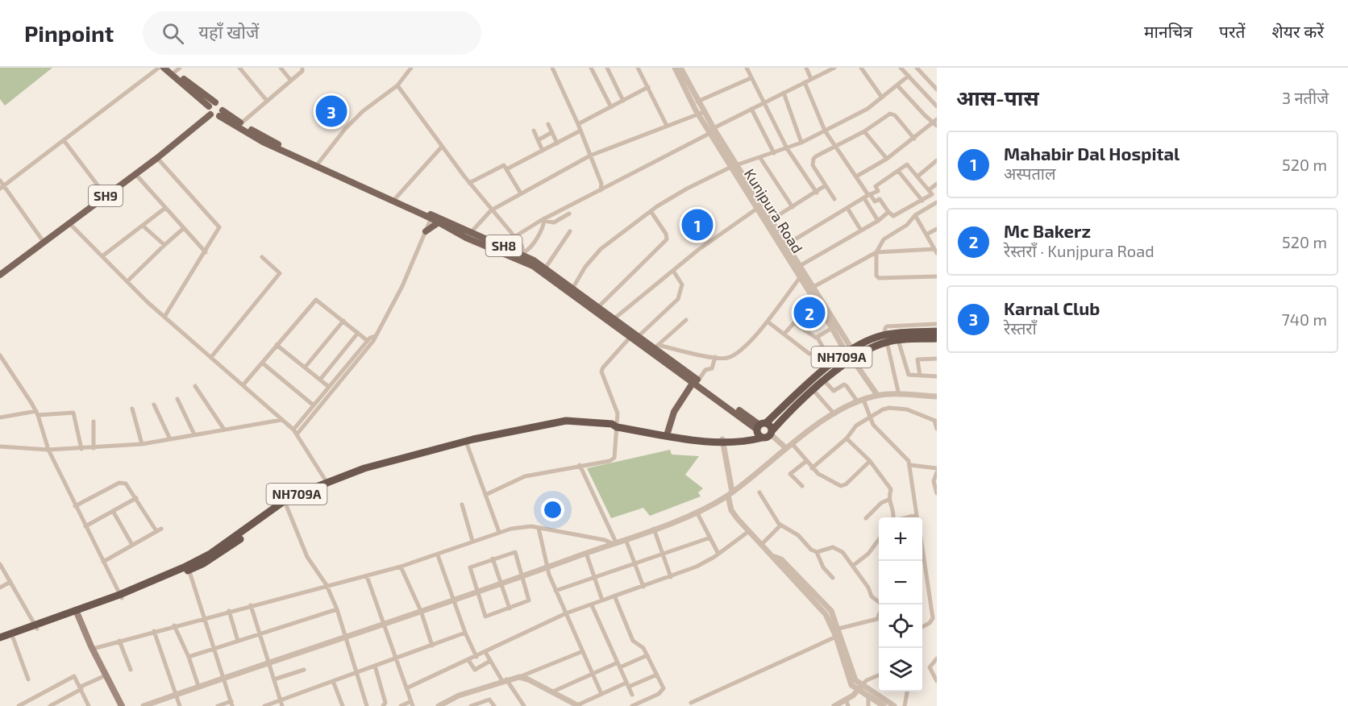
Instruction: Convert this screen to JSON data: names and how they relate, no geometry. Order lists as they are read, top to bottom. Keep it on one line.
{"streets":{"highway":["NH709A"],"main road":["SH9","SH8"],"street":["Kunjpura Road"]},"crossings":[["SH9","SH8"],["Kunjpura Road","NH709A"],["SH8","NH709A"]],"page":{"header":"Pinpoint","search":"यहाँ खोजें","nav":["मानचित्र","परतें","शेयर करें"],"heading":["आस-पास","3 नतीजे"],"pins":["3","1","2"],"list":[{"mark":"1","name":"Mahabir Dal Hospital","note":"अस्पताल","value":"520 m"},{"mark":"2","name":"Mc Bakerz","note":"रेस्तराँ · Kunjpura Road","value":"520 m"},{"mark":"3","name":"Karnal Club","note":"रेस्तराँ","value":"740 m"}],"map_buttons":["+","−"]}}
